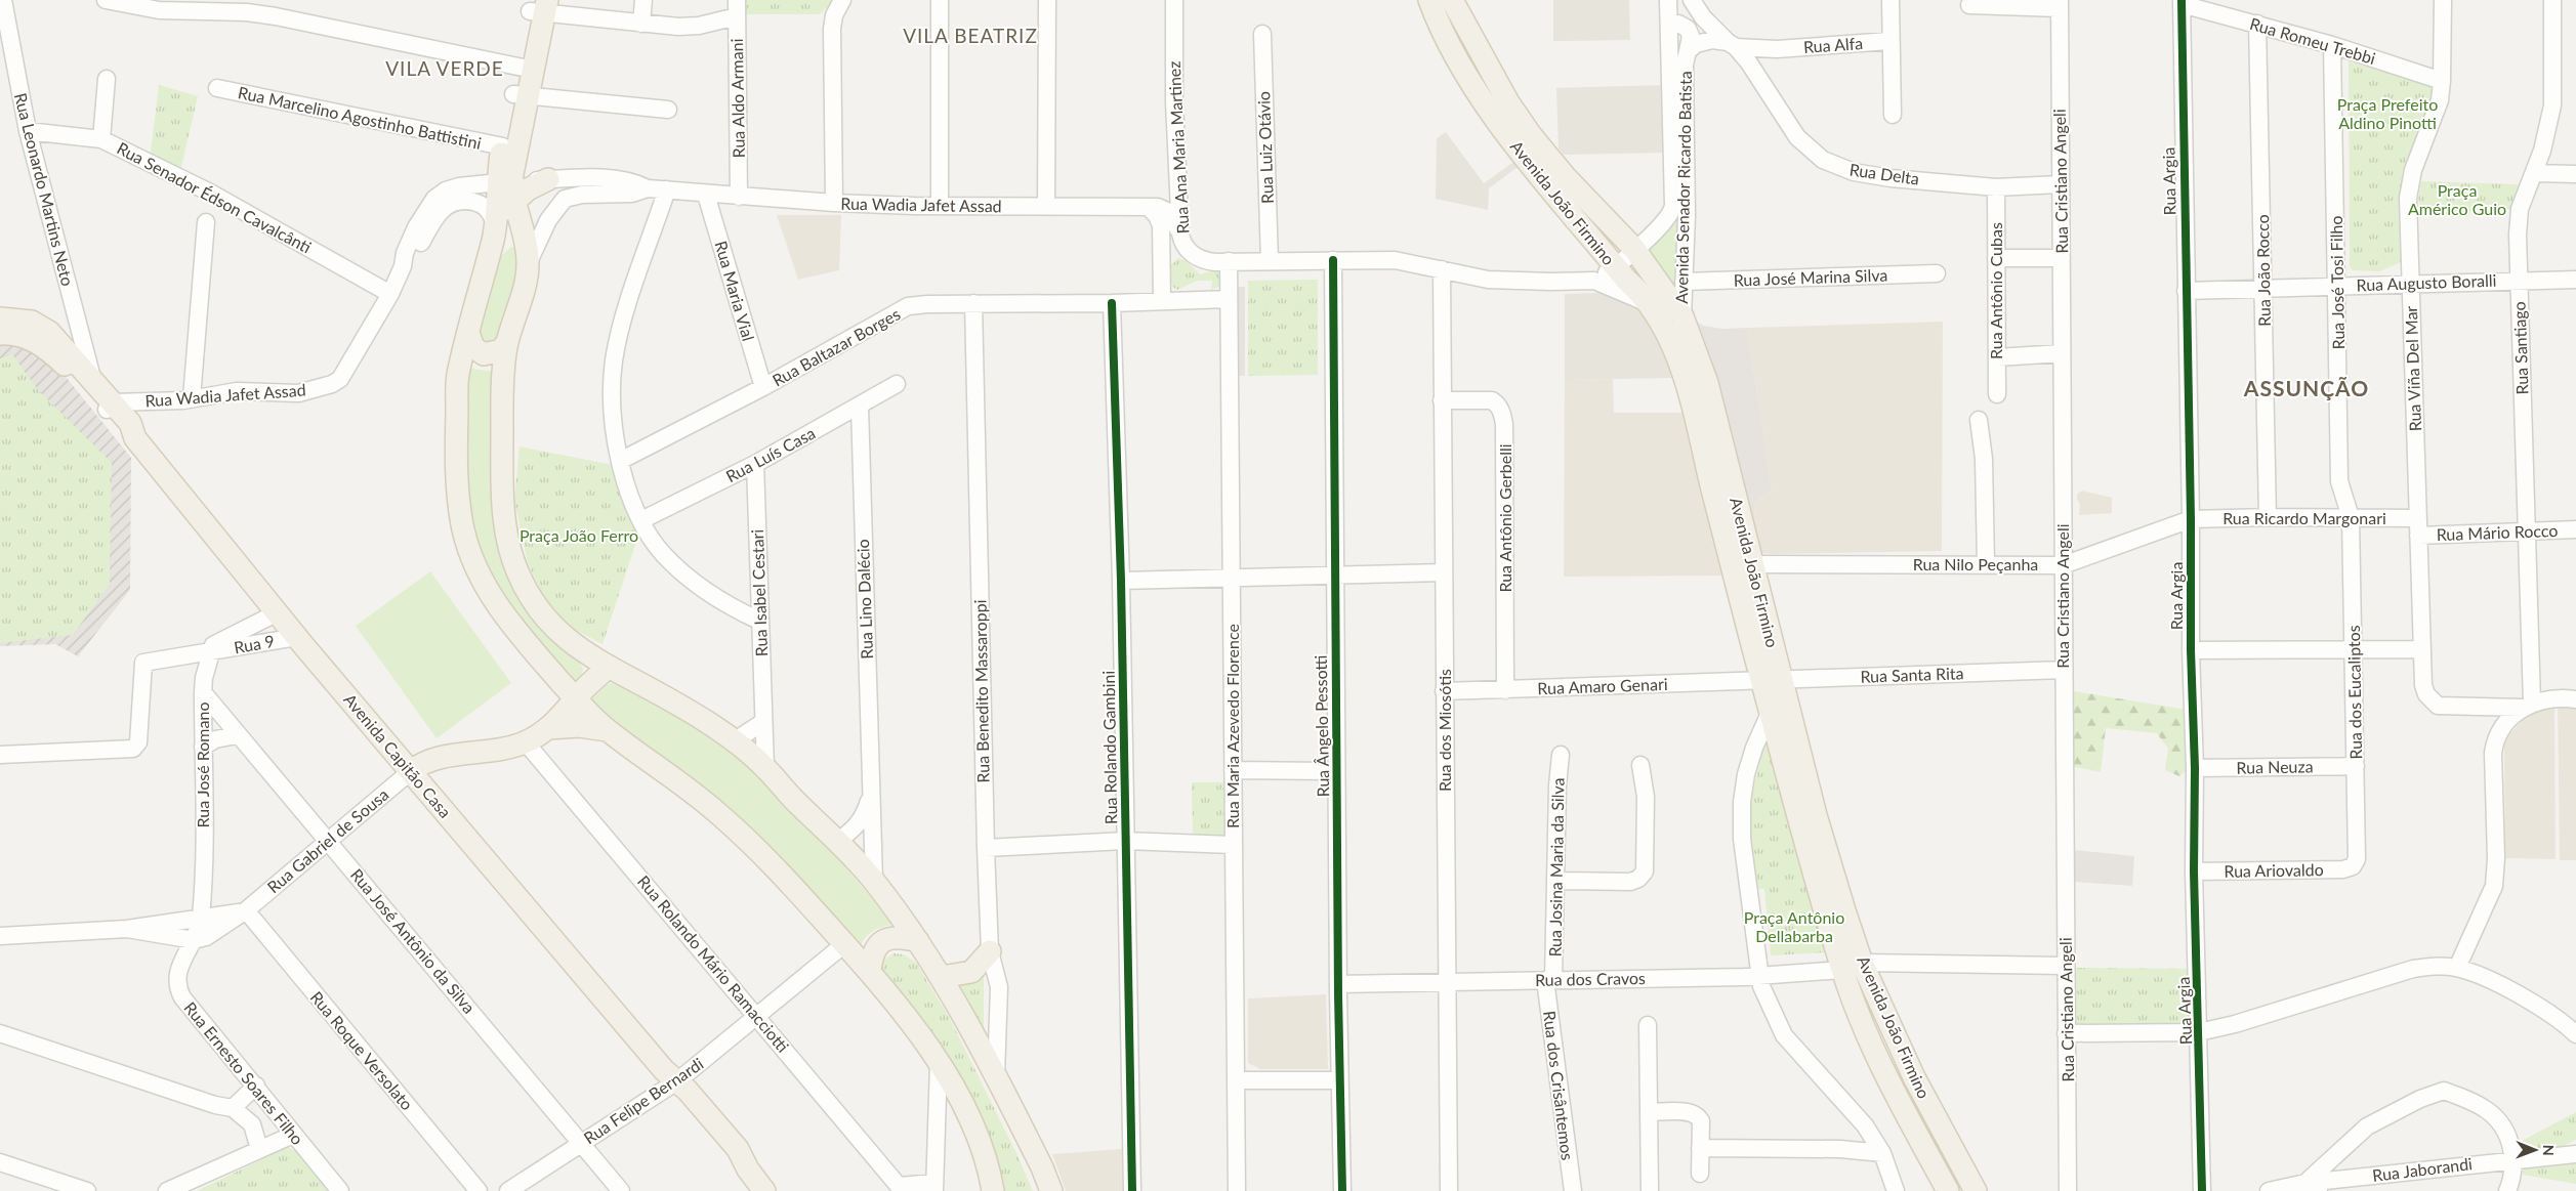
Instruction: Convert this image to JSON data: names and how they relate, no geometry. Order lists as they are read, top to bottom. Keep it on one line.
{"streets":{"main road":["Avenida João Firmino","Avenida Capitão Casa"],"street":["Rua Romeu Trebbi","Rua Alfa","Rua Aldo Armani","Rua Marcelino Agostinho Battistini","Rua Ana Maria Martinez","Rua Luiz Otávio","Rua Delta","Rua Cristiano Angeli","Rua Argia","Avenida Senador Ricardo Batista","Rua Leonardo Martins Neto","Rua Senador Édson Cavalcânti","Rua Wadia Jafet Assad","Rua João Rocco","Rua José Marina Silva","Rua José Tosi Filho","Rua Augusto Boralli","Rua Maria Vial","Rua Antônio Cubas","Rua Baltazar Borges","Rua Santiago","Rua Viña Del Mar","Rua Luís Casa","Rua Antônio Gerbelli","Rua Ricardo Margonari","Rua Mário Rocco","Rua Nilo Peçanha","Rua Isabel Cestari","Rua Lino Dalécio","Rua 9","Rua Santa Rita","Rua Amaro Genari","Rua Benedito Massaroppi","Rua dos Eucaliptos","Rua Maria Azevedo Florence","Rua Ângelo Pessotti","Rua dos Miosótis","Rua Rolando Gambini","Rua José Romano","Rua Neuza","Rua Gabriel de Sousa","Rua Josina Maria da Silva","Rua Ariovaldo","Rua José Antônio da Silva","Rua Rolando Mário Ramacciotti","Rua dos Cravos","Rua Roque Versolato","Rua Ernesto Soares Filho","Rua dos Crisântemos","Rua Felipe Bernardi","Rua Jaborandi"]},"crossings":[["Rua Romeu Trebbi","Rua Argia"],["Rua Romeu Trebbi","Rua João Rocco"],["Rua Romeu Trebbi","Rua José Tosi Filho"],["Rua Romeu Trebbi","Rua Viña Del Mar"],["Rua Alfa","Rua Delta"],["Rua Alfa","Avenida Senador Ricardo Batista"],["Rua Aldo Armani","Rua Wadia Jafet Assad"],["Rua Ana Maria Martinez","Rua Luiz Otávio"],["Rua Ana Maria Martinez","Avenida João Firmino"],["Rua Ana Maria Martinez","Rua Wadia Jafet Assad"],["Rua Ana Maria Martinez","Rua Maria Azevedo Florence"],["Rua Ana Maria Martinez","Rua Ângelo Pessotti"],["Rua Ana Maria Martinez","Rua dos Miosótis"],["Rua Delta","Rua Cristiano Angeli"],["Rua Delta","Avenida Senador Ricardo Batista"],["Rua Delta","Rua Antônio Cubas"],["Rua Cristiano Angeli","Rua Nilo Peçanha"],["Rua Cristiano Angeli","Rua Santa Rita"],["Rua Argia","Rua Augusto Boralli"],["Rua Argia","Rua Ricardo Margonari"],["Rua Argia","Rua Nilo Peçanha"],["Rua Argia","Rua Neuza"],["Rua Argia","Rua Ariovaldo"],["Avenida Senador Ricardo Batista","Avenida João Firmino"],["Avenida Senador Ricardo Batista","Rua José Marina Silva"],["Rua Leonardo Martins Neto","Rua Senador Édson Cavalcânti"],["Rua Leonardo Martins Neto","Avenida Capitão Casa"],["Rua Senador Édson Cavalcânti","Rua Wadia Jafet Assad"],["Avenida João Firmino","Rua Nilo Peçanha"],["Avenida João Firmino","Rua Santa Rita"],["Avenida João Firmino","Rua Amaro Genari"],["Avenida João Firmino","Rua dos Cravos"],["Rua Wadia Jafet Assad","Rua Maria Vial"],["Rua Wadia Jafet Assad","Avenida Capitão Casa"],["Rua João Rocco","Rua Augusto Boralli"],["Rua João Rocco","Rua Ricardo Margonari"],["Rua José Tosi Filho","Rua Augusto Boralli"],["Rua José Tosi Filho","Rua Ricardo Margonari"],["Rua José Tosi Filho","Rua dos Eucaliptos"],["Rua Augusto Boralli","Rua Santiago"],["Rua Augusto Boralli","Rua Viña Del Mar"],["Rua Maria Vial","Rua Baltazar Borges"],["Rua Baltazar Borges","Rua Benedito Massaroppi"],["Rua Baltazar Borges","Rua Maria Azevedo Florence"],["Rua Baltazar Borges","Rua Rolando Gambini"],["Rua Santiago","Rua Viña Del Mar"],["Rua Santiago","Rua Mário Rocco"],["Rua Viña Del Mar","Rua Ricardo Margonari"],["Rua Viña Del Mar","Rua Mário Rocco"],["Rua Luís Casa","Rua Isabel Cestari"],["Rua Luís Casa","Rua Lino Dalécio"],["Rua Antônio Gerbelli","Rua Amaro Genari"],["Rua Antônio Gerbelli","Rua dos Miosótis"],["Rua Ricardo Margonari","Rua Nilo Peçanha"],["Rua Ricardo Margonari","Rua dos Eucaliptos"],["Rua 9","Avenida Capitão Casa"],["Rua 9","Rua José Romano"],["Rua Santa Rita","Rua Amaro Genari"],["Rua Amaro Genari","Rua dos Miosótis"],["Rua dos Eucaliptos","Rua Neuza"],["Rua dos Eucaliptos","Rua Ariovaldo"],["Rua Ângelo Pessotti","Rua dos Cravos"],["Rua dos Miosótis","Rua dos Cravos"],["Avenida Capitão Casa","Rua Gabriel de Sousa"],["Avenida Capitão Casa","Rua Felipe Bernardi"],["Rua José Romano","Rua José Antônio da Silva"],["Rua José Romano","Rua Ernesto Soares Filho"],["Rua Gabriel de Sousa","Rua José Antônio da Silva"],["Rua Gabriel de Sousa","Rua Roque Versolato"],["Rua Gabriel de Sousa","Rua Ernesto Soares Filho"],["Rua Josina Maria da Silva","Rua dos Cravos"],["Rua Josina Maria da Silva","Rua dos Crisântemos"],["Rua José Antônio da Silva","Rua Felipe Bernardi"],["Rua Rolando Mário Ramacciotti","Rua Felipe Bernardi"],["Rua dos Cravos","Rua dos Crisântemos"]],"districts":["VILA BEATRIZ","VILA VERDE","ASSUNÇÃO"],"parks":["Praça Prefeito Aldino Pinotti","Praça Américo Guio","Praça João Ferro","Praça Antônio Dellabarba"],"north":"right"}
